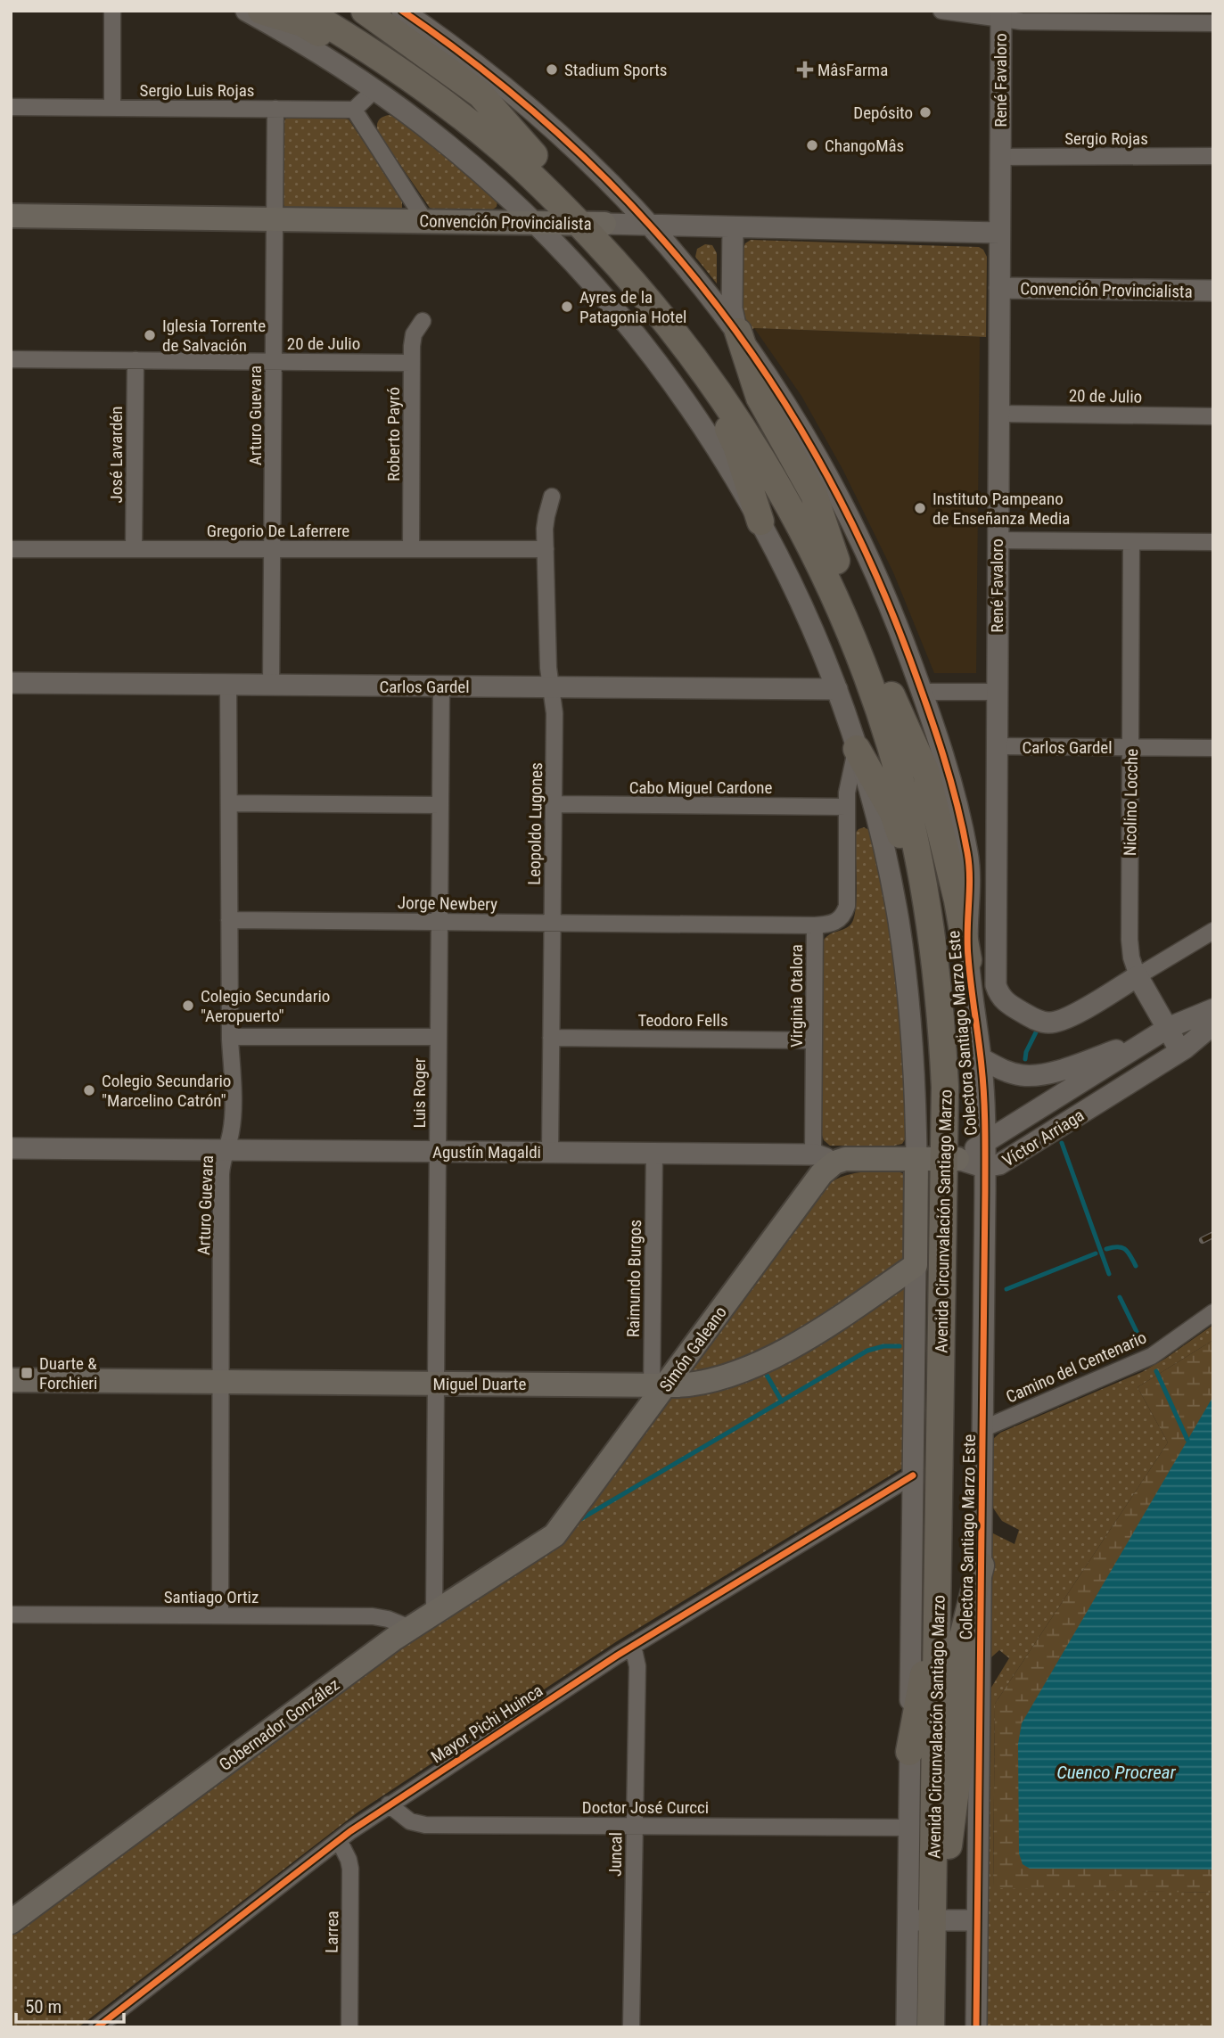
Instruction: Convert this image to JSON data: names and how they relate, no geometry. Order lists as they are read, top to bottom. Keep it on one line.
{"streets":{"highway":["Avenida Circunvalación Santiago Marzo"],"main road":["Convención Provincialista","Agustín Magaldi","Simón Galeano","Miguel Duarte","Gobernador González"],"street":["René Favaloro","Sergio Luis Rojas","Sergio Rojas","20 de Julio","Arturo Guevara","Roberto Payró","José Lavardén","Gregorio De Laferrere","Carlos Gardel","Cabo Miguel Cardone","Nicolino Locche","Leopoldo Lugones","Jorge Newbery","Virginia Otalora","Teodoro Fells","Colectora Santiago Marzo Este","Luis Roger","Víctor Arriaga","Raimundo Burgos","Camino del Centenario","Santiago Ortiz","Mayor Pichi Huinca","Doctor José Curcci","Juncal","Larrea"]},"crossings":[["René Favaloro","Sergio Rojas"],["René Favaloro","Convención Provincialista"],["René Favaloro","20 de Julio"],["René Favaloro","Carlos Gardel"],["René Favaloro","Nicolino Locche"],["Sergio Luis Rojas","Arturo Guevara"],["Convención Provincialista","Arturo Guevara"],["Convención Provincialista","Colectora Santiago Marzo Este"],["Convención Provincialista","Avenida Circunvalación Santiago Marzo"],["20 de Julio","Arturo Guevara"],["20 de Julio","Roberto Payró"],["20 de Julio","José Lavardén"],["Arturo Guevara","Gregorio De Laferrere"],["Arturo Guevara","Carlos Gardel"],["Arturo Guevara","Jorge Newbery"],["Arturo Guevara","Agustín Magaldi"],["Arturo Guevara","Miguel Duarte"],["Arturo Guevara","Santiago Ortiz"],["Roberto Payró","Gregorio De Laferrere"],["José Lavardén","Gregorio De Laferrere"],["Gregorio De Laferrere","Leopoldo Lugones"],["Carlos Gardel","Nicolino Locche"],["Carlos Gardel","Leopoldo Lugones"],["Carlos Gardel","Luis Roger"],["Cabo Miguel Cardone","Leopoldo Lugones"],["Cabo Miguel Cardone","Virginia Otalora"],["Nicolino Locche","Víctor Arriaga"],["Leopoldo Lugones","Jorge Newbery"],["Leopoldo Lugones","Teodoro Fells"],["Leopoldo Lugones","Agustín Magaldi"],["Jorge Newbery","Virginia Otalora"],["Jorge Newbery","Luis Roger"],["Virginia Otalora","Teodoro Fells"],["Virginia Otalora","Agustín Magaldi"],["Virginia Otalora","Simón Galeano"],["Colectora Santiago Marzo Este","Víctor Arriaga"],["Colectora Santiago Marzo Este","Camino del Centenario"],["Luis Roger","Agustín Magaldi"],["Luis Roger","Miguel Duarte"],["Luis Roger","Gobernador González"],["Víctor Arriaga","Agustín Magaldi"],["Víctor Arriaga","Avenida Circunvalación Santiago Marzo"],["Agustín Magaldi","Avenida Circunvalación Santiago Marzo"],["Agustín Magaldi","Raimundo Burgos"],["Agustín Magaldi","Simón Galeano"],["Raimundo Burgos","Simón Galeano"],["Raimundo Burgos","Miguel Duarte"],["Simón Galeano","Miguel Duarte"],["Simón Galeano","Gobernador González"],["Santiago Ortiz","Gobernador González"],["Mayor Pichi Huinca","Doctor José Curcci"],["Mayor Pichi Huinca","Juncal"],["Mayor Pichi Huinca","Larrea"],["Doctor José Curcci","Juncal"]],"water":["Cuenco Procrear"],"places":{"other":["Stadium Sports","Depósito","ChangoMâs","Ayres de la Patagonia Hotel","Iglesia Torrente de Salvación","Instituto Pampeano de Enseñanza Media","Colegio Secundario \"Aeropuerto\"","Colegio Secundario \"Marcelino Catrón\""],"health":["MâsFarma"],"transit":["Duarte & Forchieri"]},"scale_bar":"50 m"}
